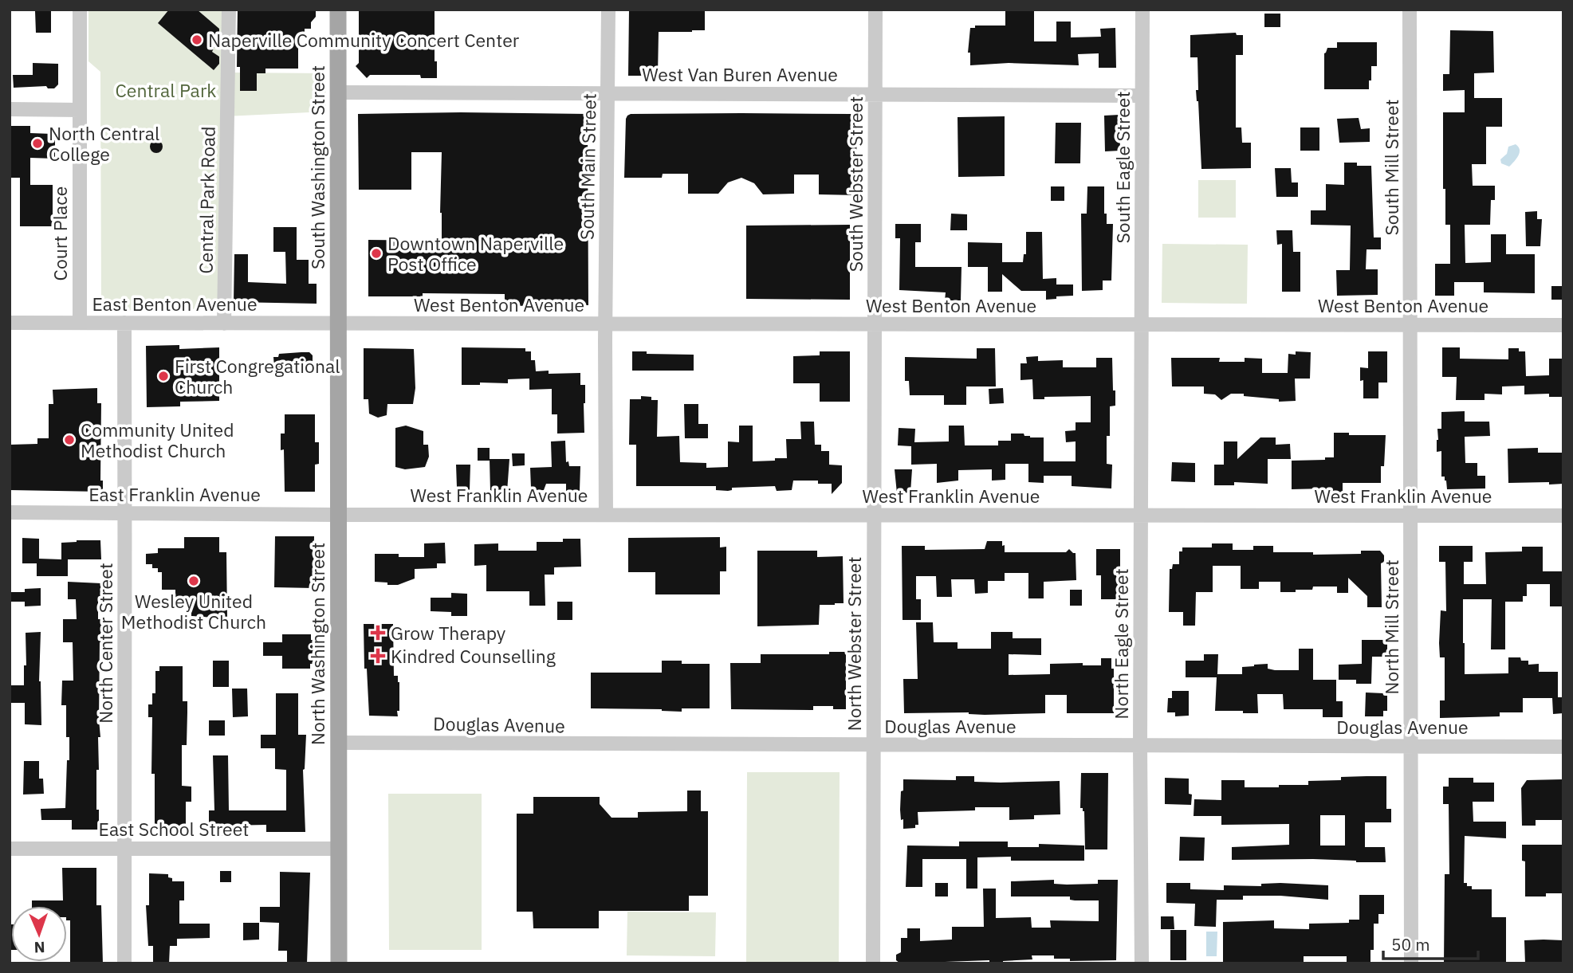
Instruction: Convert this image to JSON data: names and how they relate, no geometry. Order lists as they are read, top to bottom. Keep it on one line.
{"streets":{"main road":["South Washington Street","North Washington Street"],"street":["West Van Buren Avenue","South Main Street","South Eagle Street","South Mill Street","South Webster Street","Central Park Road","Court Place","East Benton Avenue","West Benton Avenue","East Franklin Avenue","West Franklin Avenue","North Mill Street","North Center Street","North Webster Street","North Eagle Street","Douglas Avenue","East School Street"]},"crossings":[["West Van Buren Avenue","South Main Street"],["West Van Buren Avenue","South Washington Street"],["West Van Buren Avenue","South Eagle Street"],["West Van Buren Avenue","South Webster Street"],["South Main Street","West Benton Avenue"],["South Main Street","West Franklin Avenue"],["South Washington Street","East Benton Avenue"],["South Washington Street","West Benton Avenue"],["South Washington Street","North Washington Street"],["South Eagle Street","West Benton Avenue"],["South Eagle Street","North Eagle Street"],["South Mill Street","West Benton Avenue"],["South Mill Street","North Mill Street"],["South Webster Street","West Benton Avenue"],["South Webster Street","North Webster Street"],["Central Park Road","East Benton Avenue"],["Court Place","East Benton Avenue"],["East Benton Avenue","West Benton Avenue"],["East Benton Avenue","North Center Street"],["East Benton Avenue","North Washington Street"],["West Benton Avenue","North Mill Street"],["West Benton Avenue","North Washington Street"],["West Benton Avenue","North Webster Street"],["West Benton Avenue","North Eagle Street"],["East Franklin Avenue","West Franklin Avenue"],["East Franklin Avenue","North Center Street"],["East Franklin Avenue","North Washington Street"],["West Franklin Avenue","North Mill Street"],["West Franklin Avenue","North Washington Street"],["West Franklin Avenue","North Webster Street"],["West Franklin Avenue","North Eagle Street"],["North Mill Street","Douglas Avenue"],["North Center Street","East School Street"],["North Washington Street","Douglas Avenue"],["North Washington Street","East School Street"],["North Webster Street","Douglas Avenue"],["North Eagle Street","Douglas Avenue"]],"parks":["Central Park"],"places":{"other":["Naperville Community Concert Center","North Central College","Downtown Naperville Post Office","First Congregational Church","Community United Methodist Church","Wesley United Methodist Church"],"health":["Grow Therapy","Kindred Counselling"]},"scale_bar":"50 m","north":"bottom"}
